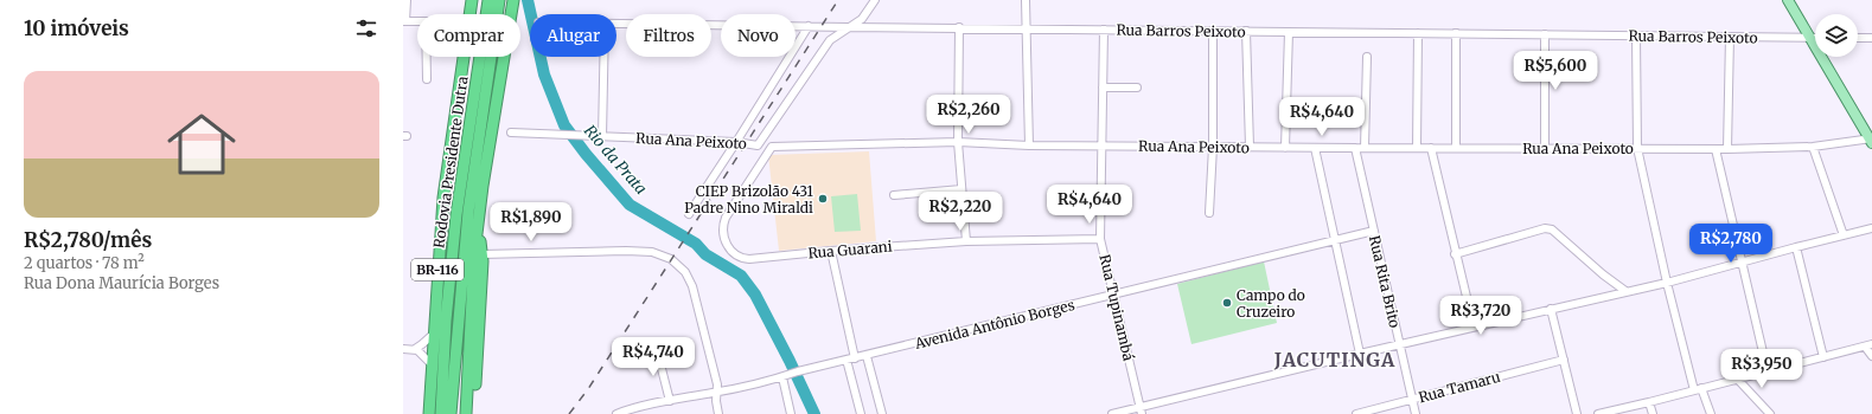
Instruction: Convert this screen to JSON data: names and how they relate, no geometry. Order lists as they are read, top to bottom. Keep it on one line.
{"streets":{"highway":["Rodovia Presidente Dutra","BR-116"],"street":["Rua Barros Peixoto","Rua Ana Peixoto","Rua Guarani","Rua Rita Brito","Rua Tupinambá","Avenida Antônio Borges","Rua Tamaru"]},"crossings":[["Rua Barros Peixoto","Rua Ana Peixoto"],["Rua Barros Peixoto","Rua Tupinambá"],["Rua Ana Peixoto","Rua Guarani"],["Rua Ana Peixoto","Rua Rita Brito"],["Rua Ana Peixoto","Rua Tupinambá"],["Rua Guarani","Rua Tupinambá"],["Rua Rita Brito","Avenida Antônio Borges"],["Rua Rita Brito","Rua Tamaru"],["Rua Tupinambá","Avenida Antônio Borges"]],"districts":["JACUTINGA"],"water":["Rio da Prata"],"places":["CIEP Brizolão 431 Padre Nino Miraldi","Campo do Cruzeiro"],"page":{"heading":"10 imóveis","chip":["Comprar","Alugar","Filtros","Novo"],"price":["R$5,600","R$2,260","R$4,640","R$4,640","R$2,220","R$1,890","R$2,780","R$3,720","R$4,740","R$3,950"],"list":[{"name":"R$2,780/mês","note":"2 quartos · 78 m² · Rua Dona Maurícia Borges"}]}}
